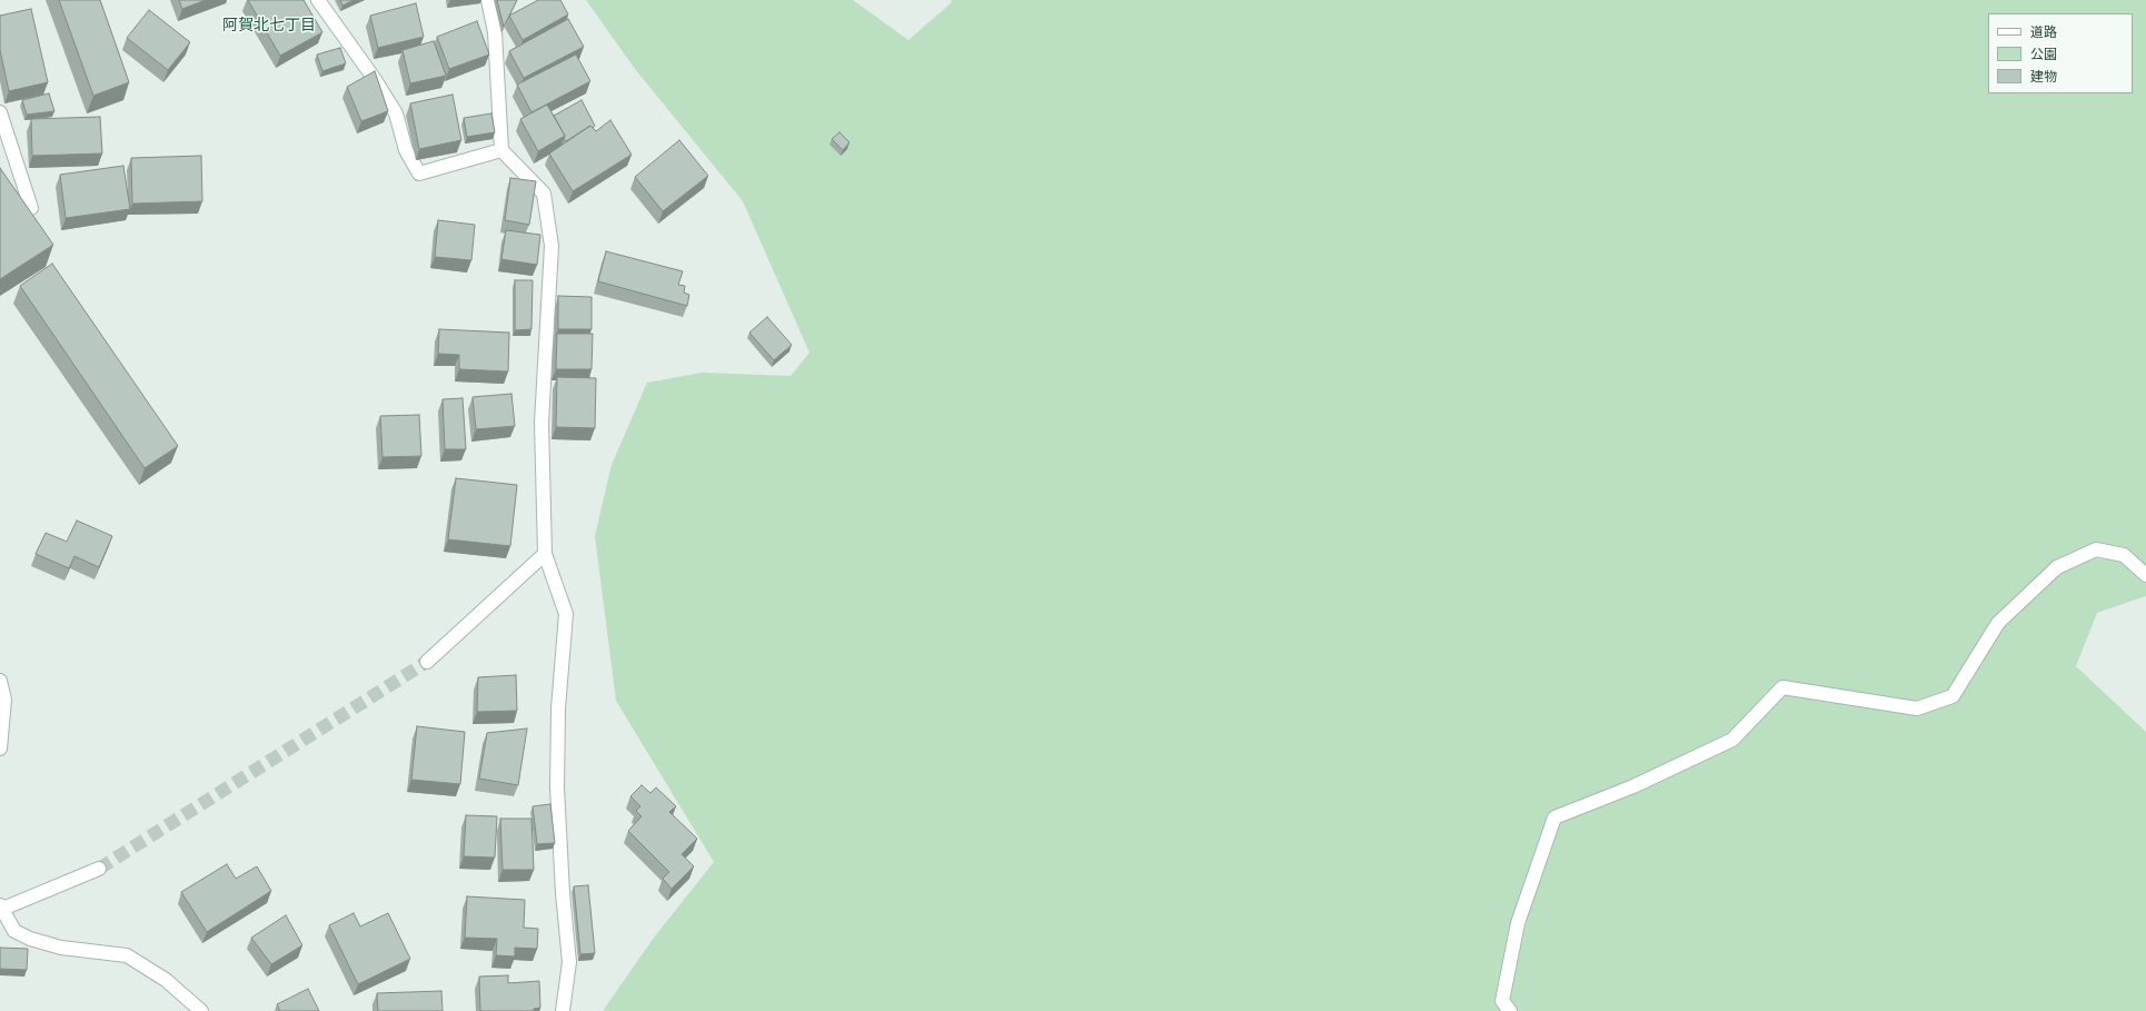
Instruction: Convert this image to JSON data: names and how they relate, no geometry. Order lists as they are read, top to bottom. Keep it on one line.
{"districts":["阿賀北七丁目"],"legend":["道路","公園","建物"]}
